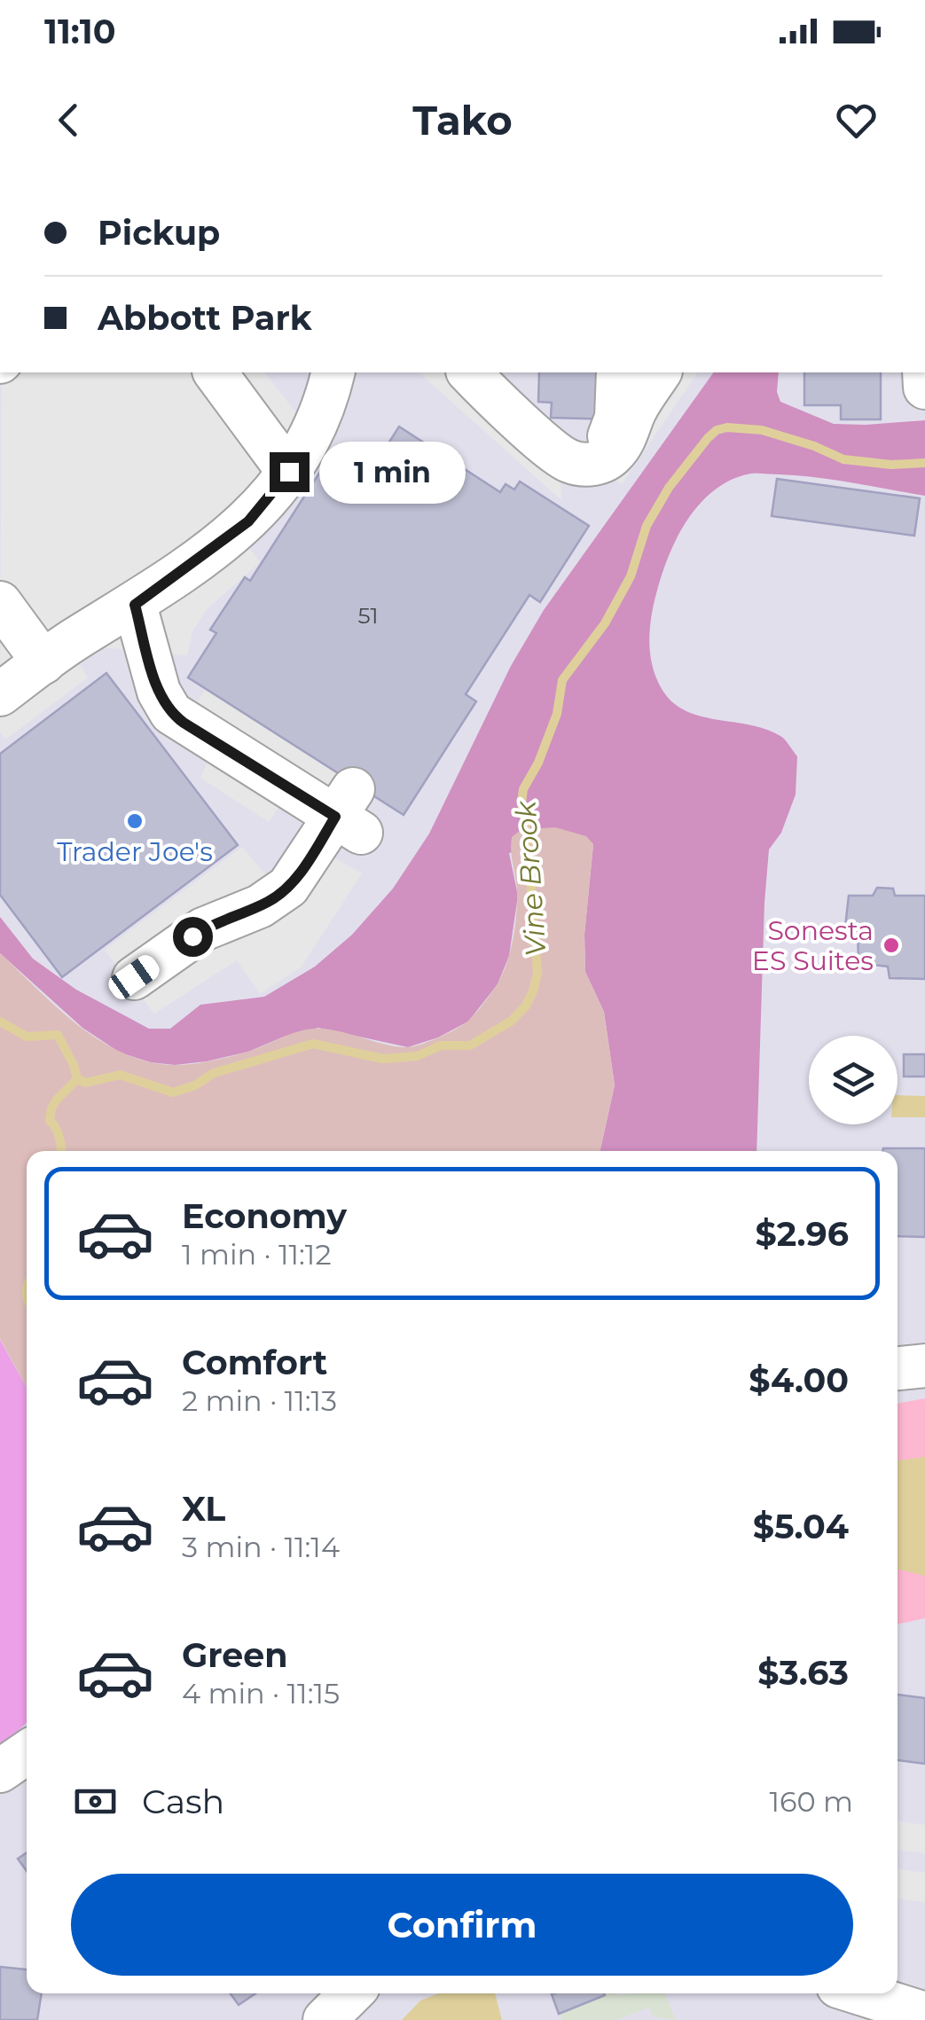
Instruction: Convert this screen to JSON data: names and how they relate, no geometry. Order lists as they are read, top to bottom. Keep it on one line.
{"water":["Vine Brook"],"places":["Trader Joe's","Sonesta ES Suites"],"house_numbers":["51"],"page":{"status":"11:10","header":"Tako","banner":["Pickup","Abbott Park"],"bubble":"1 min","list":[{"name":"Economy","note":"1 min · 11:12","value":"$2.96"},{"name":"Comfort","note":"2 min · 11:13","value":"$4.00"},{"name":"XL","note":"3 min · 11:14","value":"$5.04"},{"name":"Green","note":"4 min · 11:15","value":"$3.63"}],"pay":["Cash","160 m"],"buttons":"Confirm"}}
